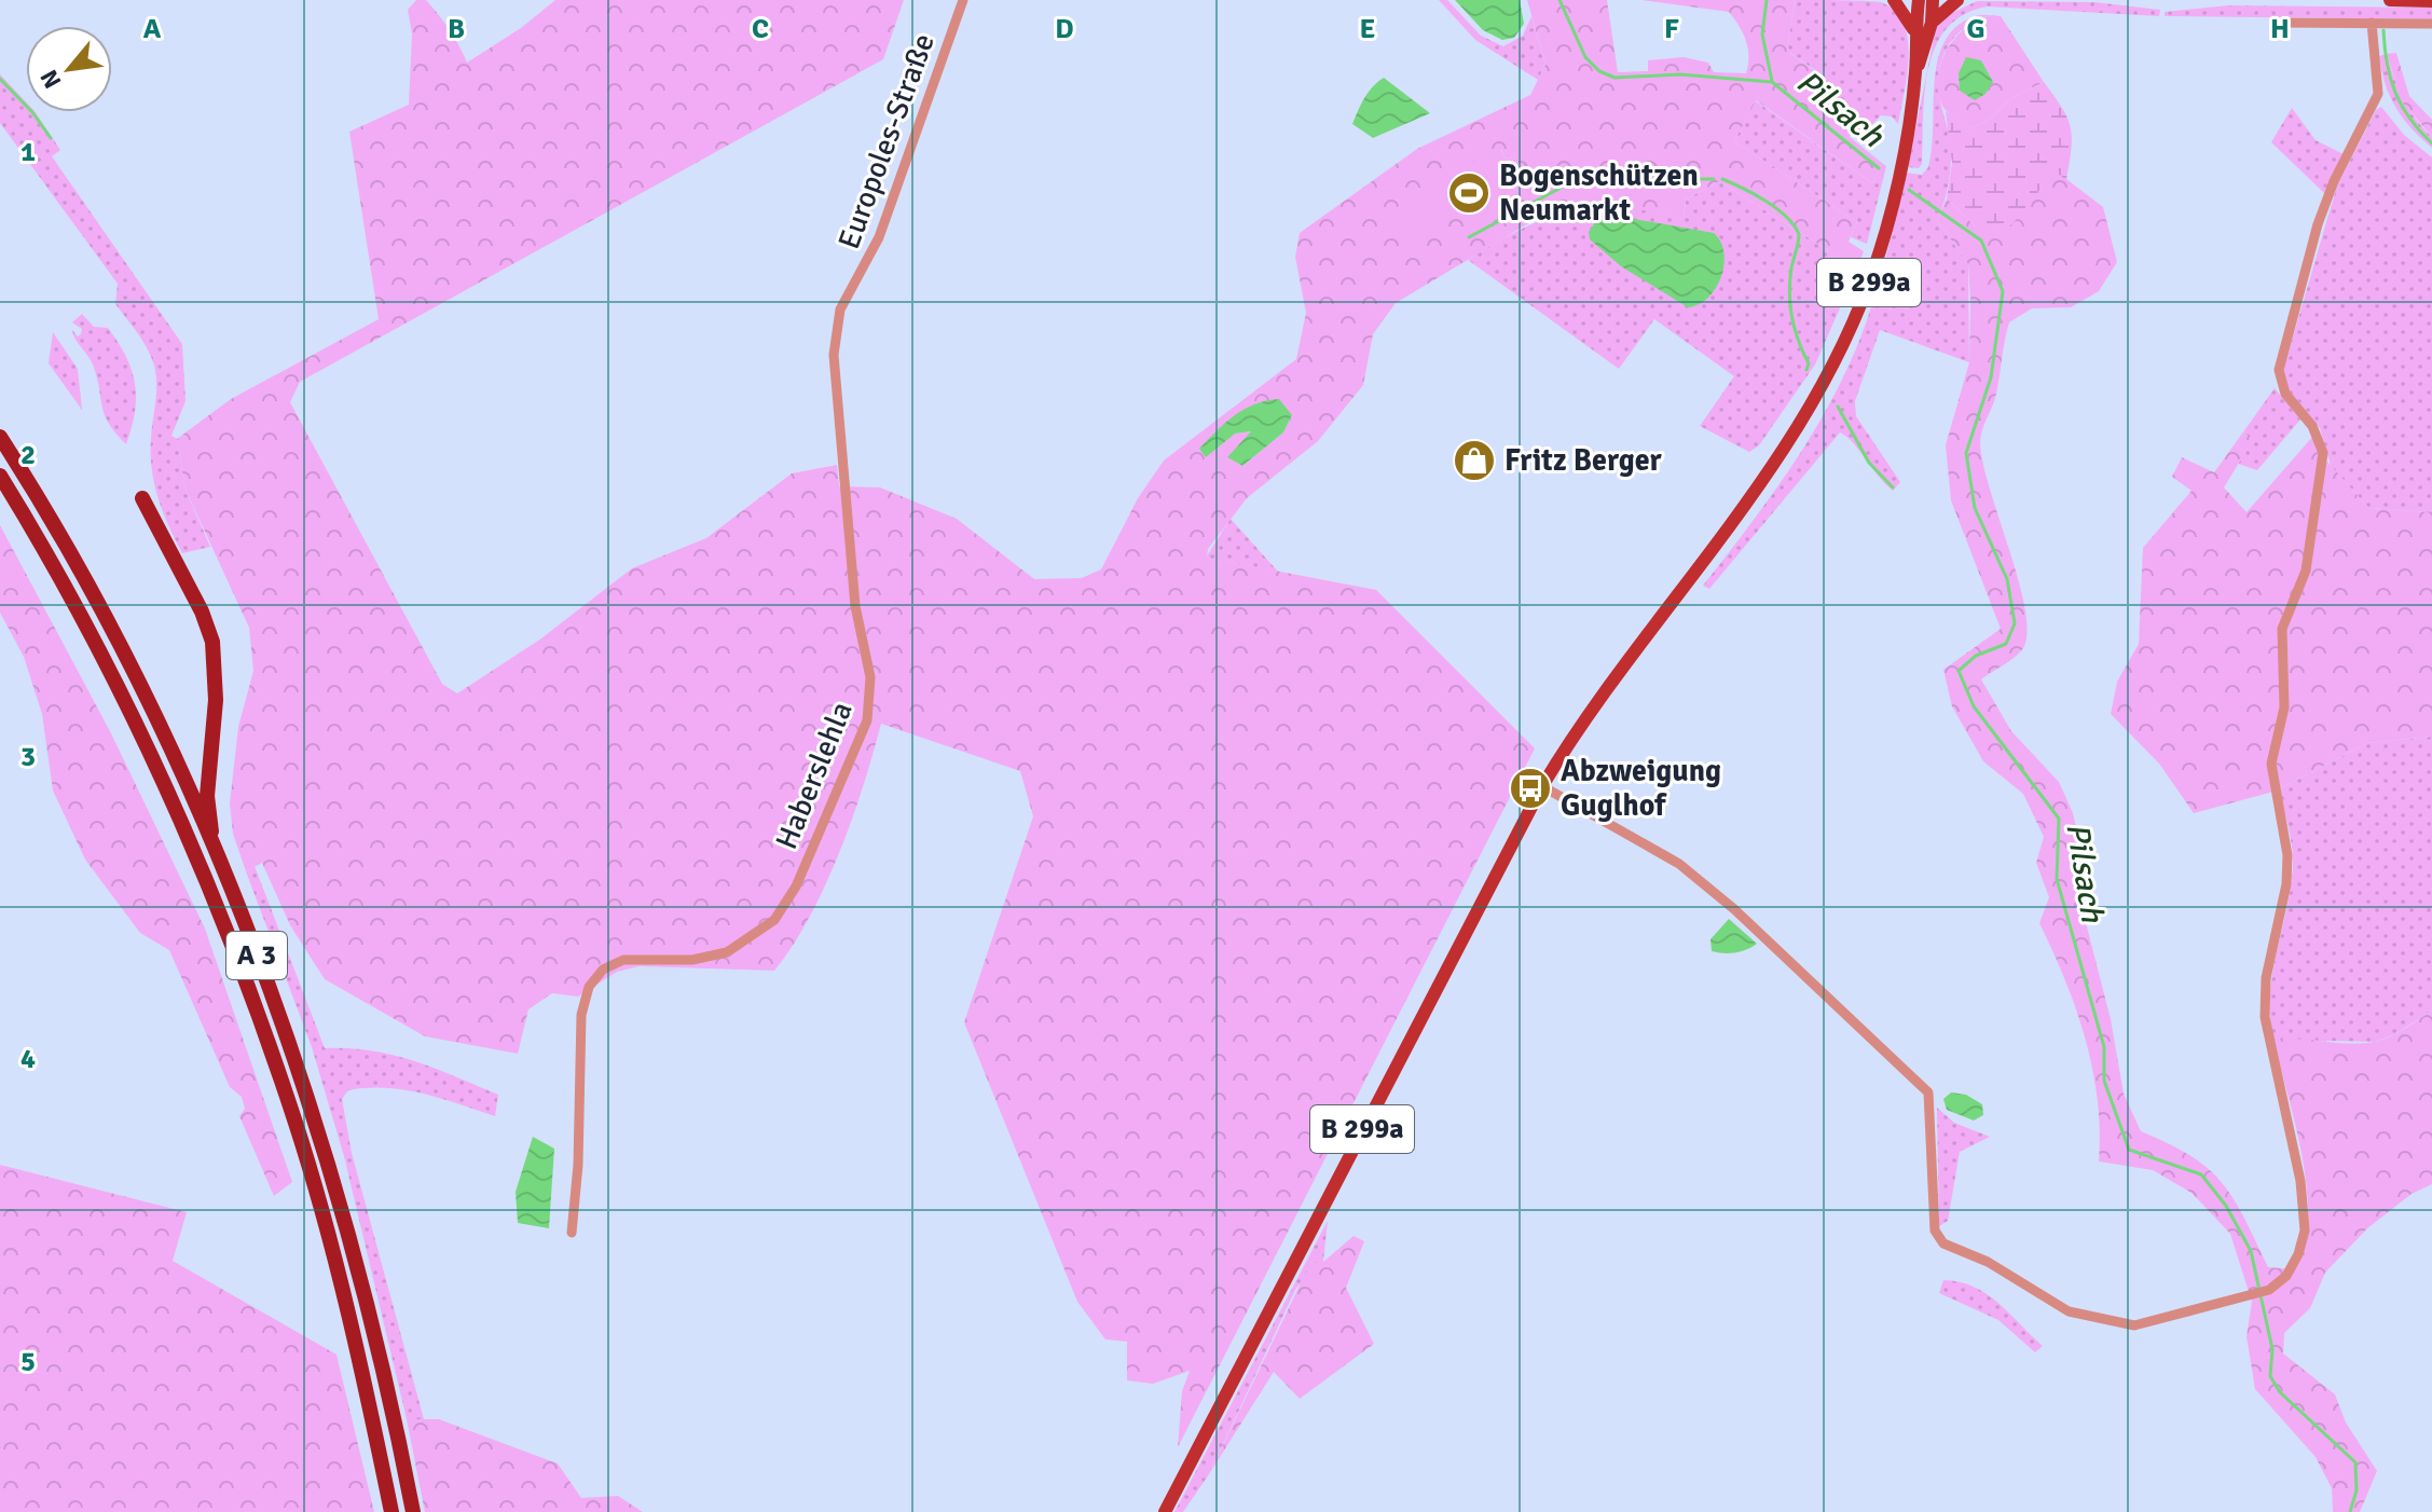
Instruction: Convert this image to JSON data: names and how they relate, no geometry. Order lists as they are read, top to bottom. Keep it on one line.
{"streets":{"highway":["A 3"],"main road":["B 299a"],"street":["Europoles-Straße","Haberslehla"]},"crossings":[["Europoles-Straße","Haberslehla"]],"water":["Pilsach"],"places":{"sports":["Bogenschützen Neumarkt"],"shop":["Fritz Berger"],"bus stop":["Abzweigung Guglhof"]},"north":"bottom left","grid":{"columns":["A","B","C","D","E","F","G","H"],"rows":["1","2","3","4","5"]}}
